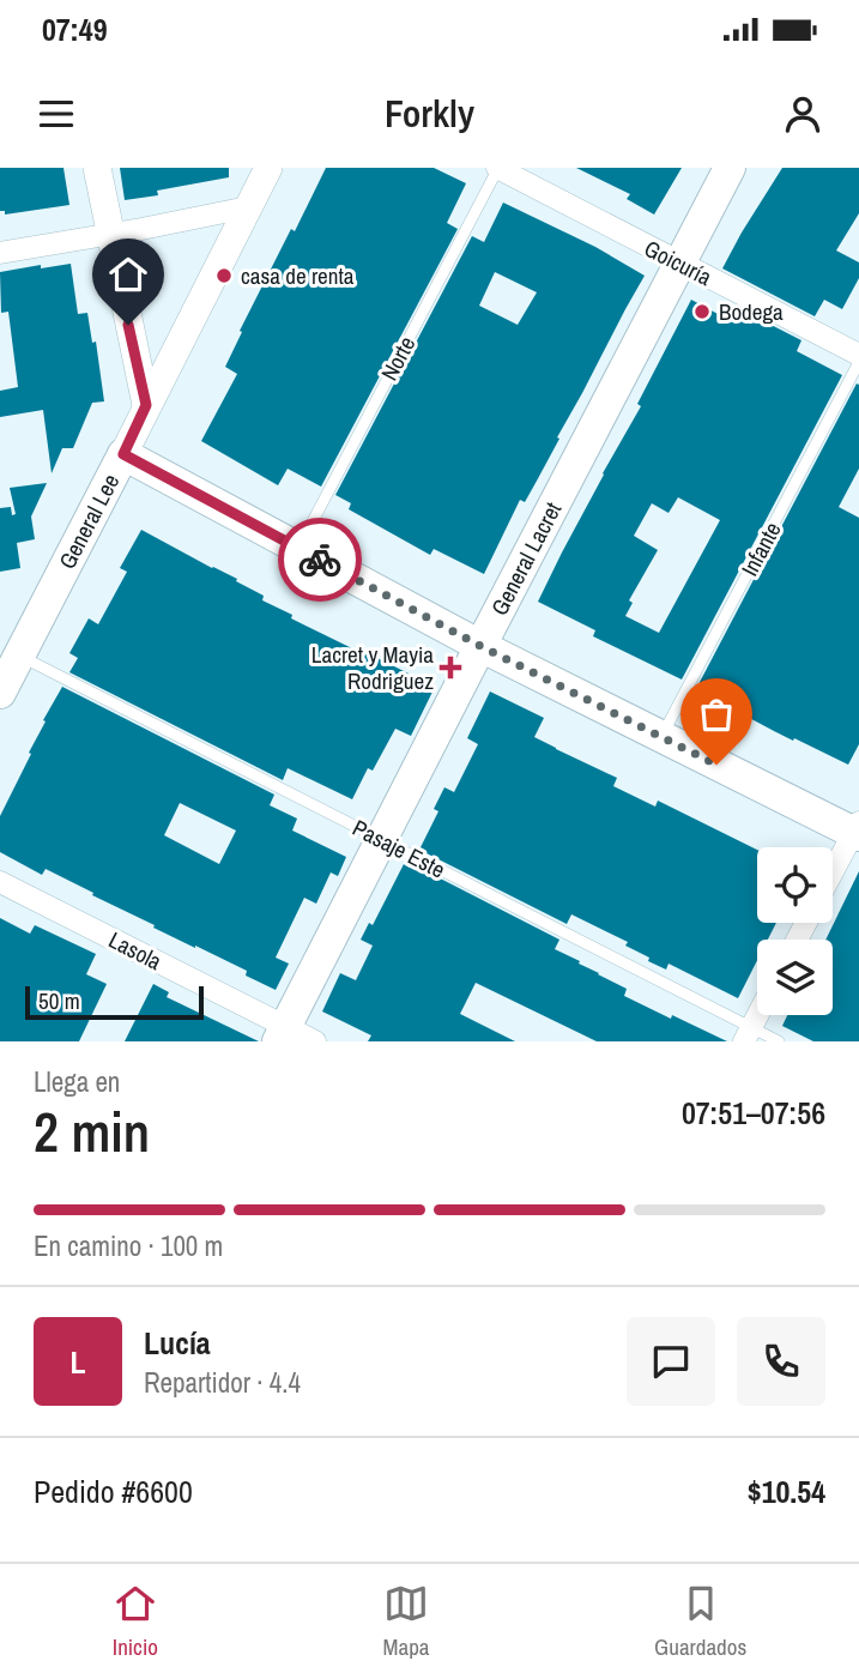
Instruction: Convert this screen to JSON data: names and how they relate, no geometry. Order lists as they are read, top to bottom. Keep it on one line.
{"streets":{"main road":["General Lee","General Lacret"],"street":["Goicuría","Lasola"],"lane":["Norte","Infante","Pasaje Este"]},"crossings":[["Goicuría","Norte"],["Goicuría","General Lacret"],["General Lee","Pasaje Este"],["General Lacret","Pasaje Este"],["General Lacret","Lasola"]],"places":{"other":["casa de renta","Bodega"],"health":["Lacret y Mayia Rodriguez"]},"scale_bar":"50 m","page":{"status":"07:49","header":"Forkly","scale":"50 m","heading":["2 min","Llega en","07:51–07:56"],"panel":["Lucía","Repartidor · 4.4","Pedido #6600","$10.54"],"bar":"En camino · 100 m","round":"L","tabs":["Inicio","Mapa","Guardados"]}}
